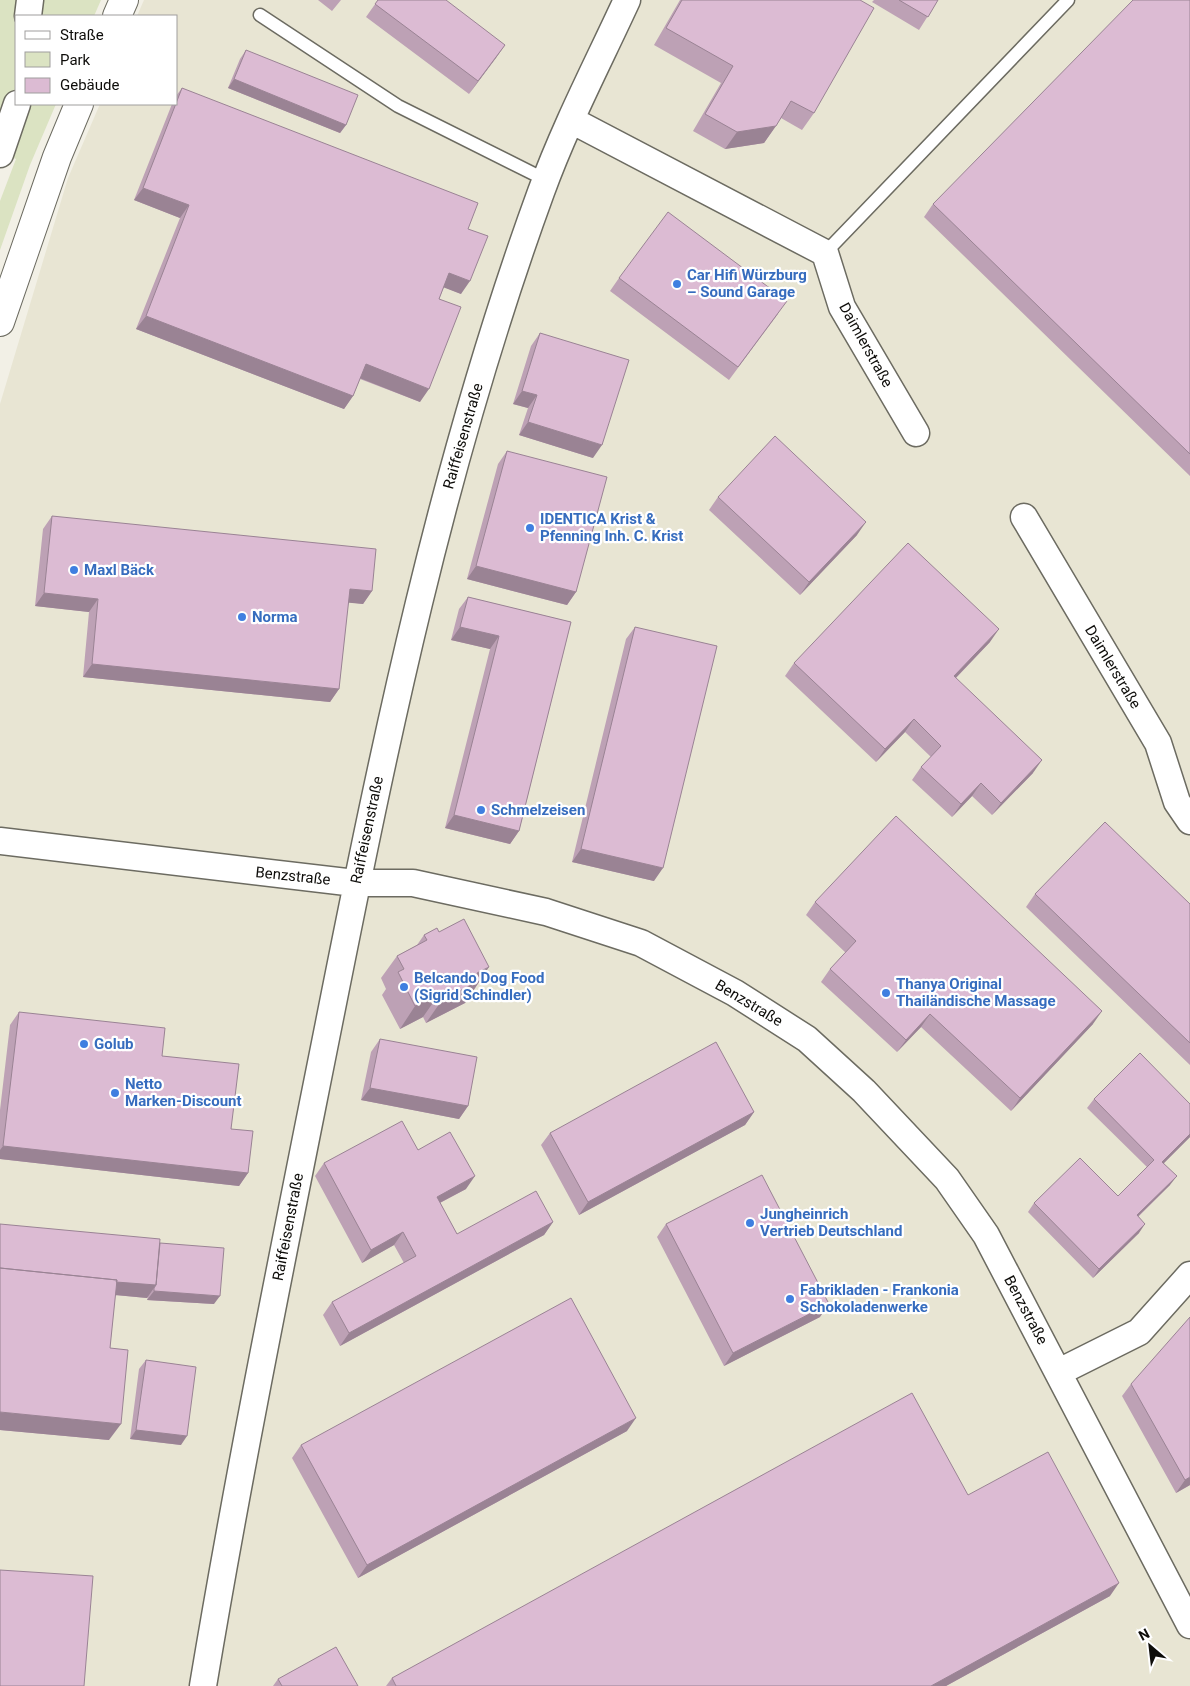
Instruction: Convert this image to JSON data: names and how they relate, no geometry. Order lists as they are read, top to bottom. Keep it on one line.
{"streets":{"street":["Daimlerstraße","Raiffeisenstraße","Benzstraße"]},"crossings":[["Raiffeisenstraße","Benzstraße"]],"places":["Car Hifi Würzburg – Sound Garage","IDENTICA Krist & Pfenning Inh. C. Krist","Maxl Bäck","Norma","Schmelzeisen","Belcando Dog Food (Sigrid Schindler)","Thanya Original Thailändische Massage","Golub","Netto Marken-Discount","Jungheinrich Vertrieb Deutschland","Fabrikladen - Frankonia Schokoladenwerke"],"legend":["Straße","Park","Gebäude"],"north":"top left"}
